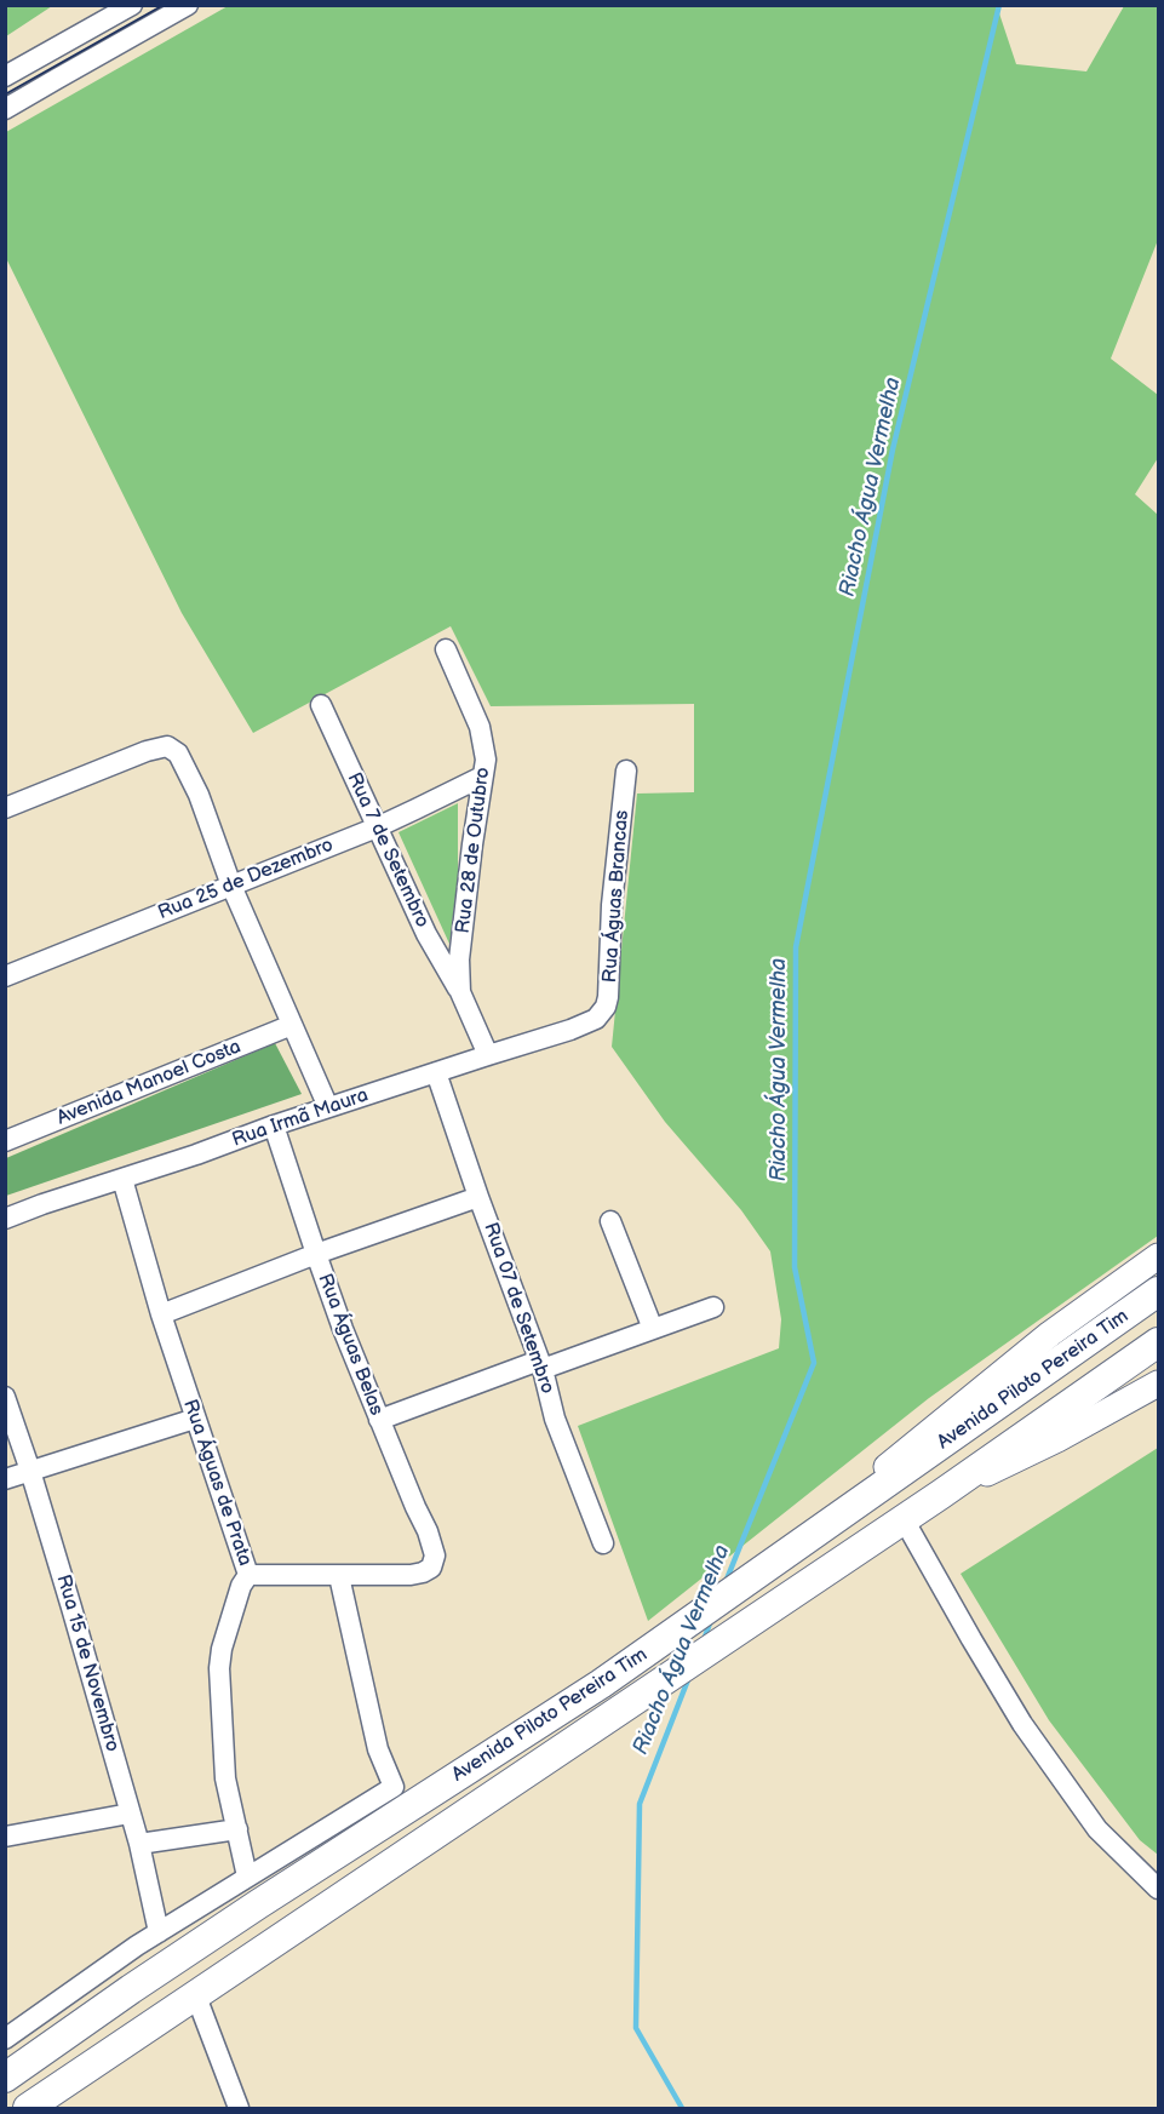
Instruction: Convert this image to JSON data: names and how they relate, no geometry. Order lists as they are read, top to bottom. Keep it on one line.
{"streets":{"highway":["Avenida Piloto Pereira Tim"],"street":["Rua 7 de Setembro","Rua 28 de Outubro","Rua 25 de Dezembro","Rua Águas Brancas","Avenida Manoel Costa","Rua Irmã Maura","Rua 07 de Setembro","Rua Águas Belas","Rua Águas de Prata","Rua 15 de Novembro"]},"crossings":[["Rua 7 de Setembro","Rua 28 de Outubro"],["Rua 7 de Setembro","Rua 25 de Dezembro"],["Rua 28 de Outubro","Rua 25 de Dezembro"],["Rua 28 de Outubro","Rua Irmã Maura"],["Rua Águas Brancas","Rua Irmã Maura"],["Rua Irmã Maura","Rua 07 de Setembro"],["Rua Irmã Maura","Rua Águas Belas"],["Rua Irmã Maura","Rua Águas de Prata"]],"water":["Riacho Água Vermelha"]}
